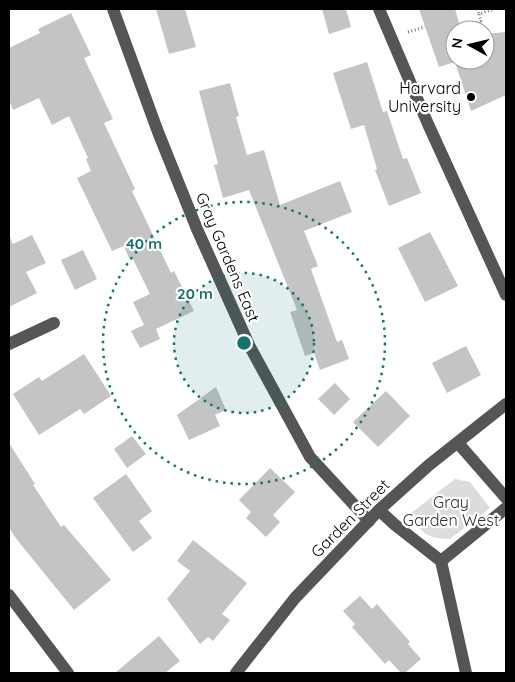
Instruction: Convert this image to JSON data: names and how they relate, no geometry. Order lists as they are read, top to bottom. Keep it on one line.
{"streets":{"street":["Gray Gardens East","Garden Street"]},"crossings":[["Gray Gardens East","Garden Street"]],"parks":["Gray Garden West"],"places":["Harvard University"],"north":"left","rings":["40 m","20 m"]}
